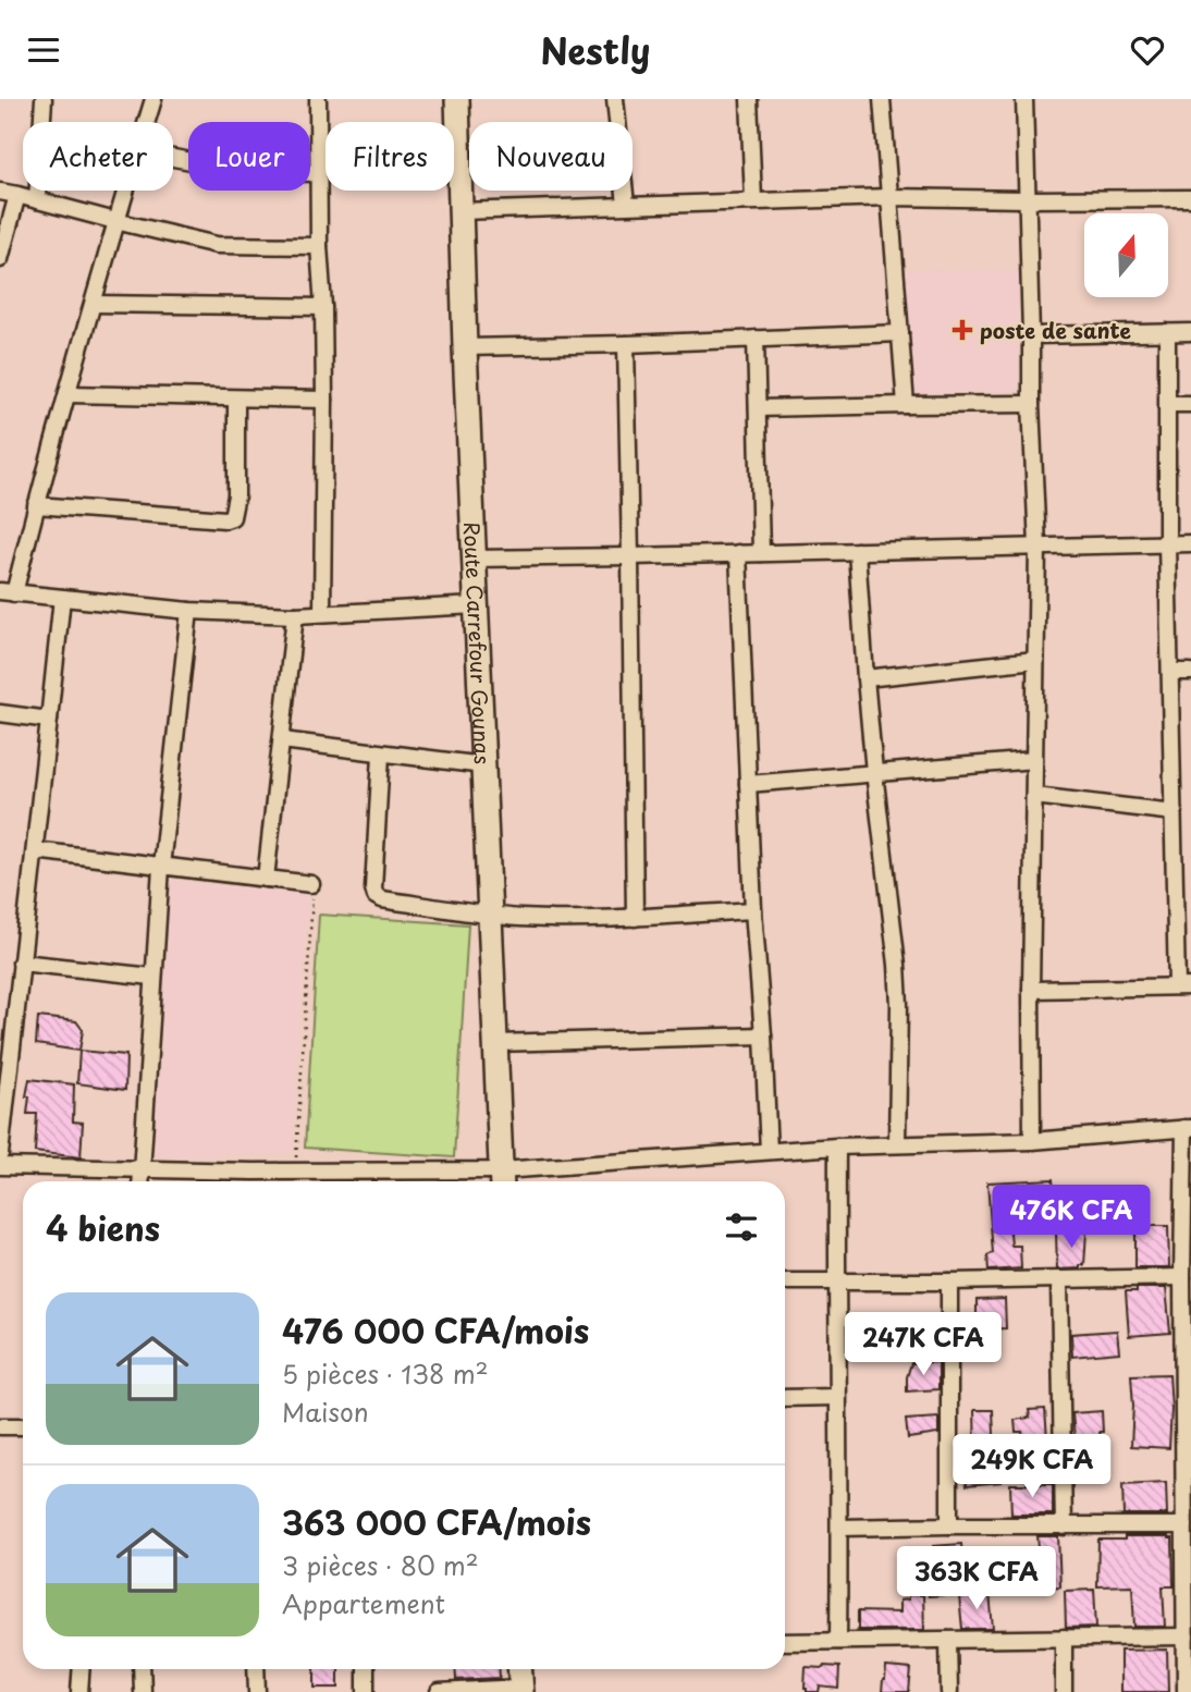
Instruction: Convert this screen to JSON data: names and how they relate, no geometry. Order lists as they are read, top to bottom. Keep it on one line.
{"streets":{"main road":["Route Carrefour Gounas"]},"places":{"health":["poste de sante"]},"north":"top","page":{"header":"Nestly","chip":["Acheter","Louer","Filtres","Nouveau"],"heading":"4 biens","price":["476K CFA","247K CFA","249K CFA","363K CFA"],"list":[{"name":"476 000 CFA/mois","note":"5 pièces · 138 m² · Maison"},{"name":"363 000 CFA/mois","note":"3 pièces · 80 m² · Appartement"}]}}
